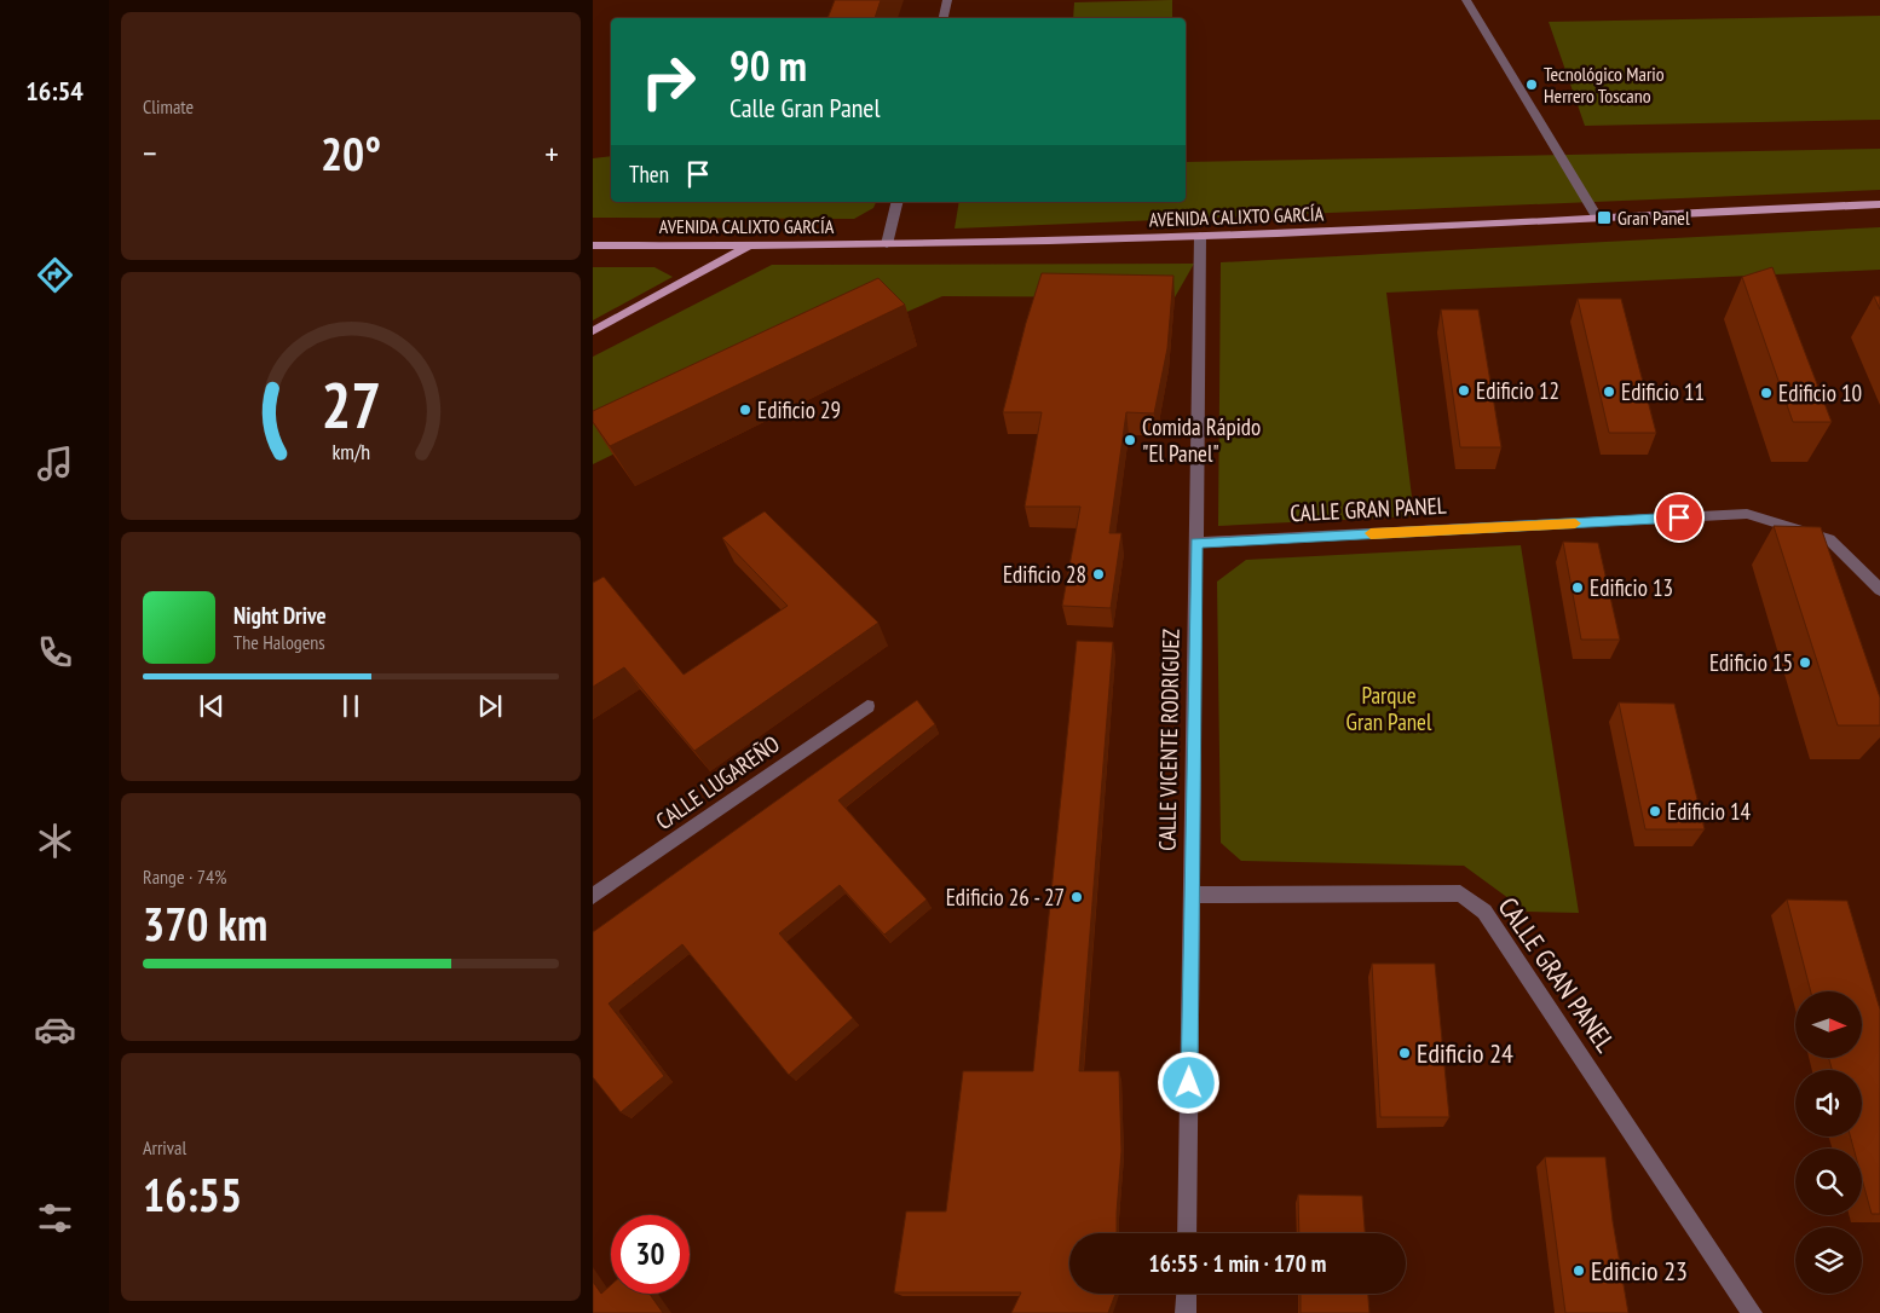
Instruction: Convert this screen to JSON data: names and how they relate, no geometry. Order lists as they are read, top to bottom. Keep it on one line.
{"streets":{"main road":["AVENIDA CALIXTO GARCÍA"],"street":["CALLE GRAN PANEL","CALLE VICENTE RODRIGUEZ","CALLE LUGAREÑO"]},"crossings":[["AVENIDA CALIXTO GARCÍA","CALLE VICENTE RODRIGUEZ"],["CALLE GRAN PANEL","CALLE VICENTE RODRIGUEZ"]],"parks":["Parque Gran Panel"],"places":{"other":["Tecnológico Mario Herrero Toscano","Edificio 12","Edificio 11","Edificio 10","Edificio 29","Comida Rápido \"El Panel\"","Edificio 28","Edificio 13","Edificio 15","Edificio 14","Edificio 26 - 27","Edificio 24","Edificio 23"],"transit":["Gran Panel"]},"north":"right","page":{"tabs":"16:54","tile":["Climate",["Range · 74%","370 km"],["Arrival","16:55"]],"turn":["90 m","Calle Gran Panel"],"heat":["−","20°","+"],"then":"Then","song":["Night Drive","The Halogens"],"limit":"30","trip":"16:55 · 1 min · 170 m","gauge":["27","km/h"]}}
